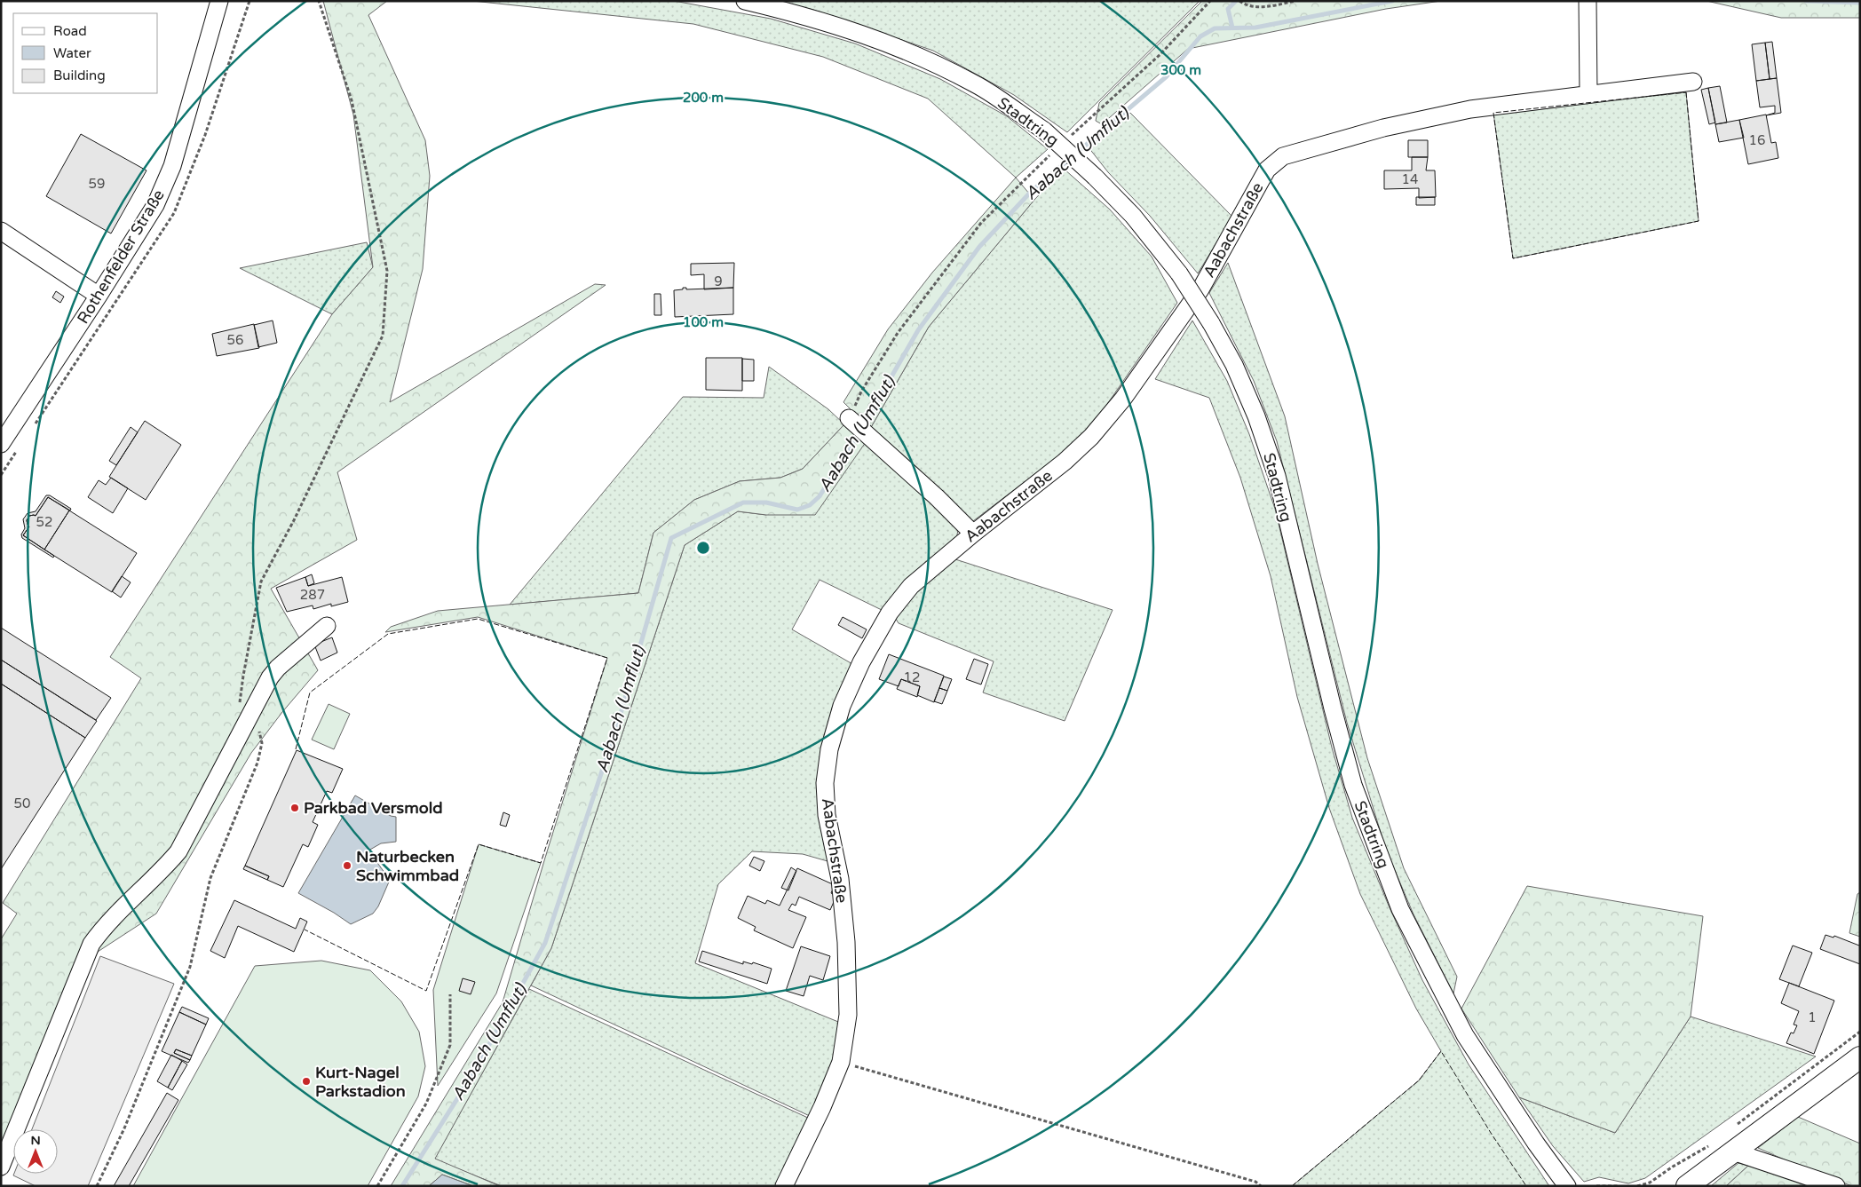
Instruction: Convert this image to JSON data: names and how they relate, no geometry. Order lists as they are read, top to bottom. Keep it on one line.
{"streets":{"street":["Stadtring","Aabachstraße","Rothenfelder Straße"]},"water":["Aabach (Umflut)"],"places":["Parkbad Versmold","Naturbecken Schwimmbad","Kurt-Nagel Parkstadion"],"house_numbers":["16","14","59","9","56","52","287","12","50","1"],"legend":["Road","Water","Building"],"north":"top","rings":["300 m","200 m","100 m"]}
